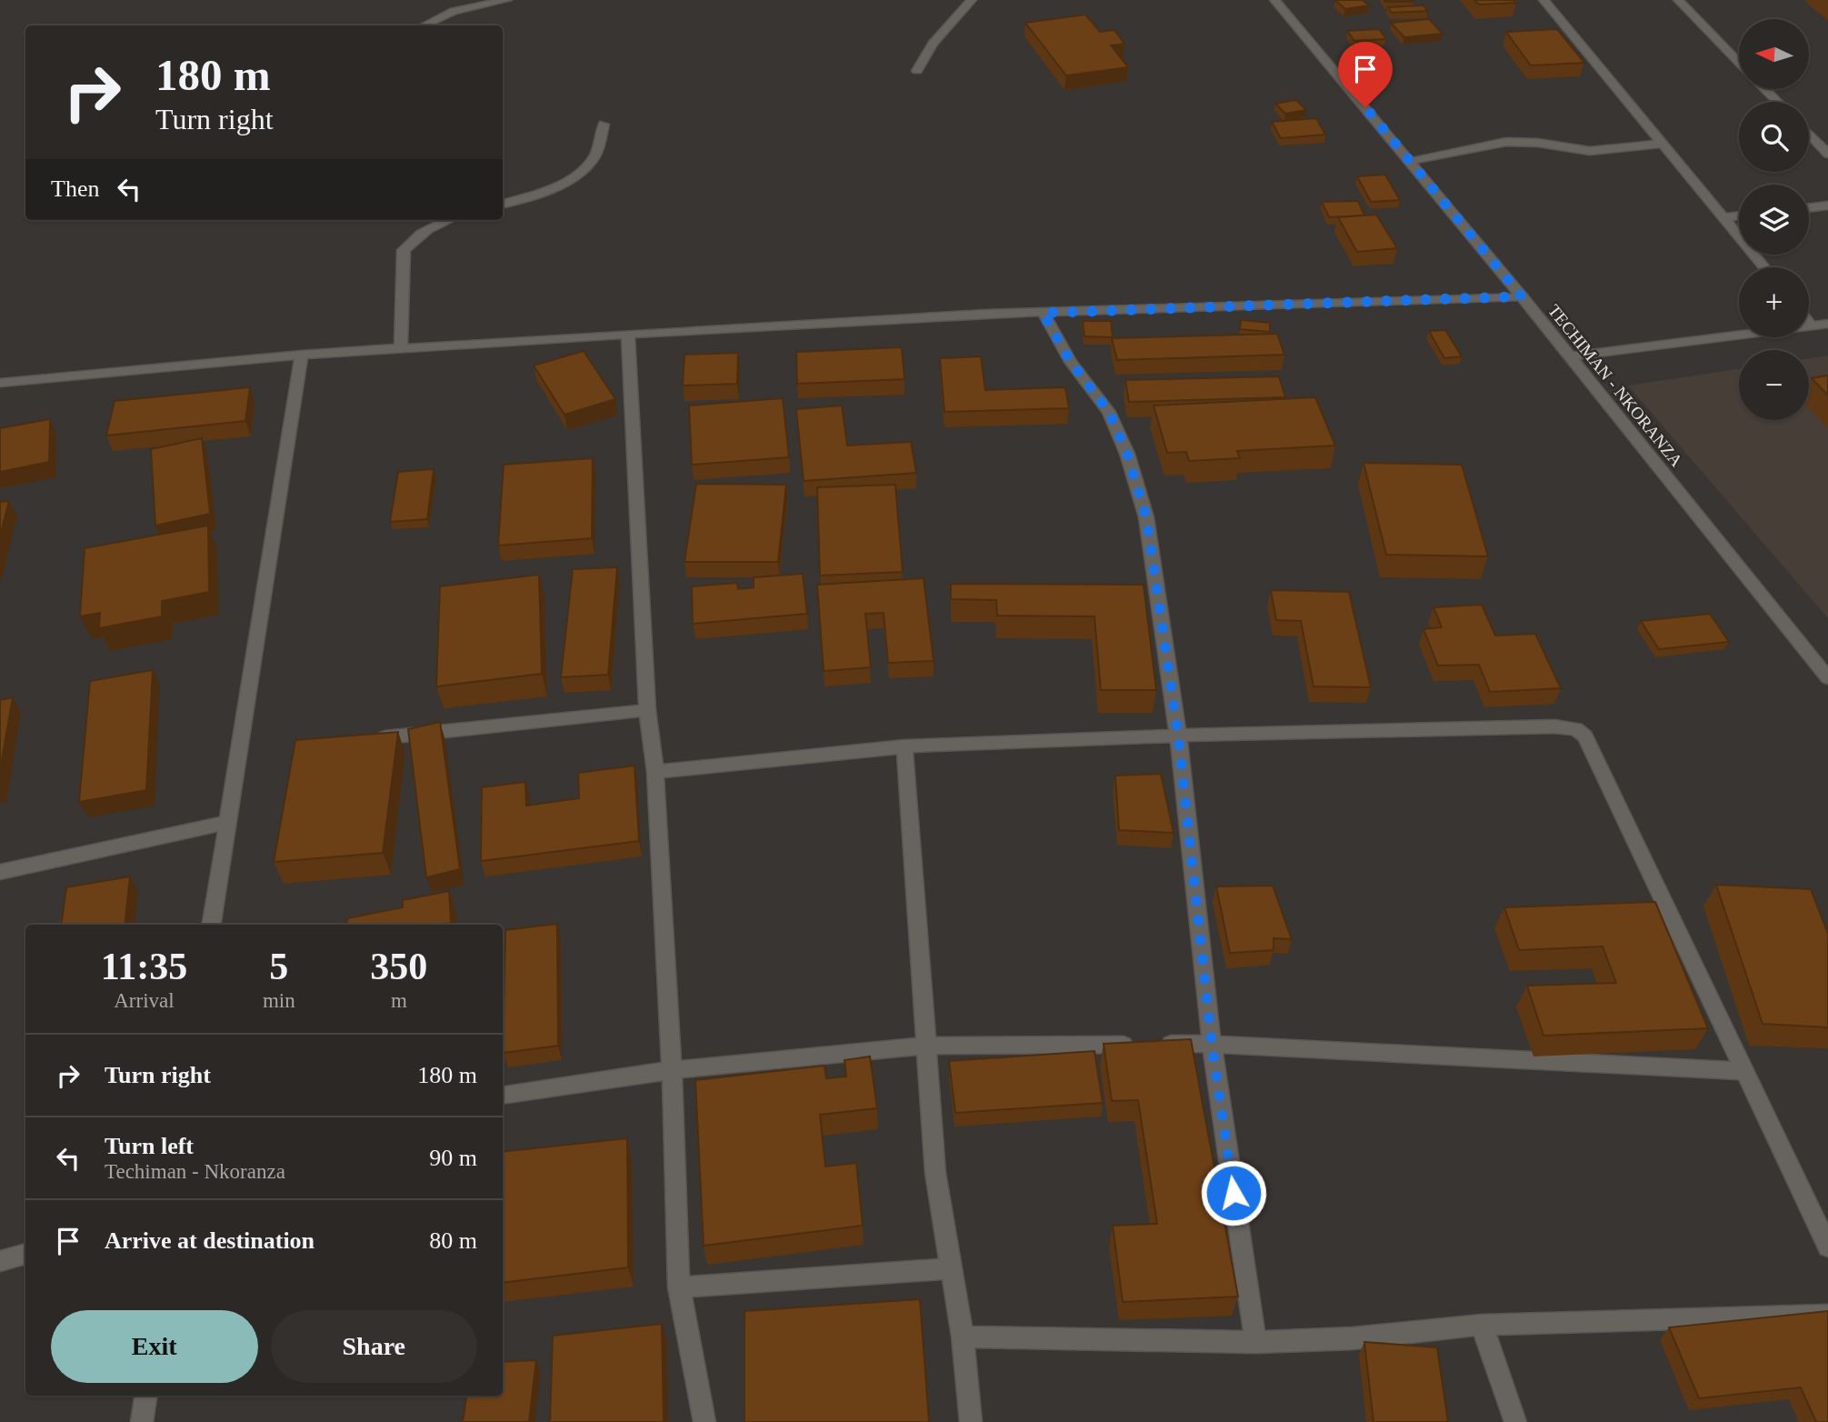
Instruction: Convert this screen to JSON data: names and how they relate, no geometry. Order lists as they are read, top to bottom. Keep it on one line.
{"streets":{"street":["TECHIMAN - NKORANZA"]},"north":"left","page":{"map_buttons":["+","−"],"turn":["180 m","Turn right"],"then":"Then","eta":["11:35","Arrival","5","min","350","m"],"list":[{"name":"Turn right","value":"180 m"},{"name":"Turn left","note":"Techiman - Nkoranza","value":"90 m"},{"name":"Arrive at destination","value":"80 m"}],"buttons":["Exit","Share"]}}
